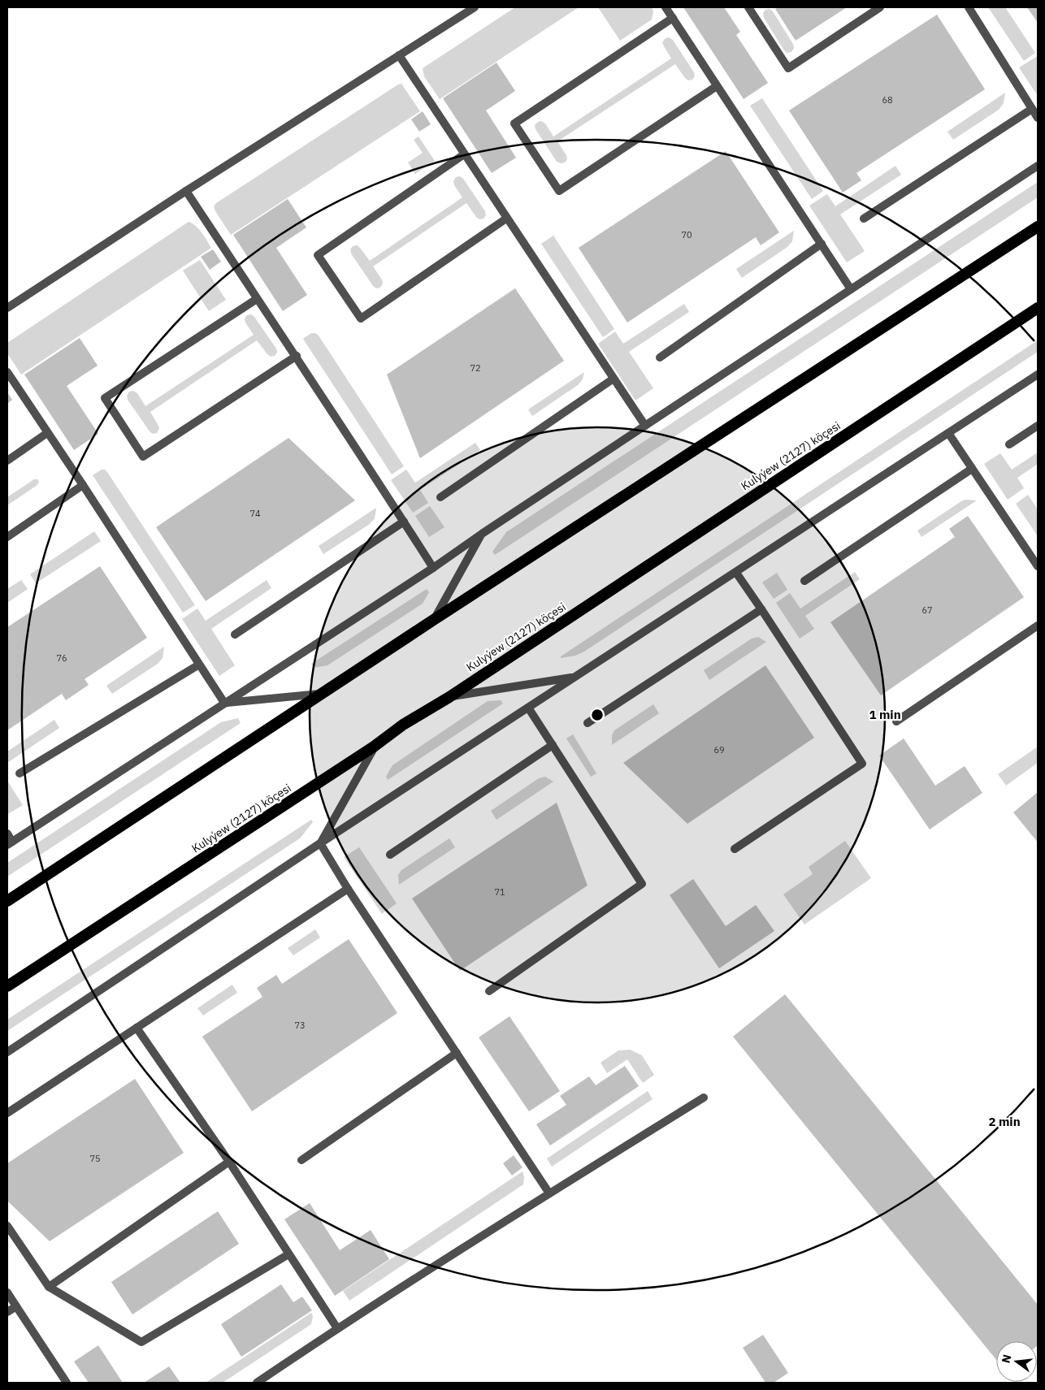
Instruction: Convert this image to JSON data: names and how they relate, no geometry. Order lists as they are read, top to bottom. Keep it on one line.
{"streets":{"highway":["Kulyýew (2127) köçesi"]},"house_numbers":["68","70","72","74","67","76","69","71","73","75"],"north":"left","rings":["1 min","2 min"]}
